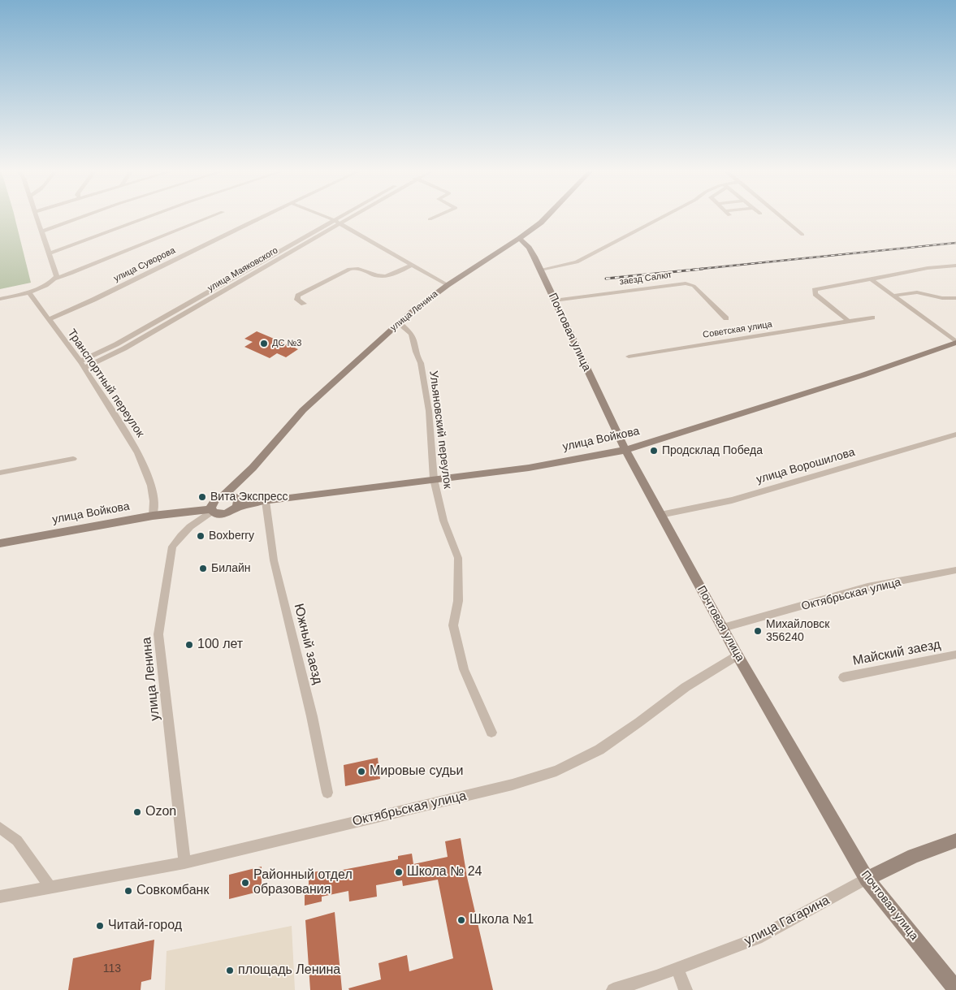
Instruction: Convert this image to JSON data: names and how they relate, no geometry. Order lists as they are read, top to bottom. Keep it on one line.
{"streets":{"main road":["улица Ленина","Почтовая улица","улица Войкова","улица Гагарина"],"street":["улица Суворова","улица Маяковского","заезд Салют","Советская улица","Транспортный переулок","Ульяновский переулок","улица Ворошилова","Октябрьская улица","Южный заезд","Майский заезд"]},"crossings":[["улица Суворова","Транспортный переулок"],["улица Маяковского","Транспортный переулок"],["заезд Салют","Почтовая улица"],["улица Ленина","Почтовая улица"],["улица Ленина","Ульяновский переулок"],["улица Ленина","улица Войкова"],["улица Ленина","Октябрьская улица"],["Почтовая улица","улица Войкова"],["Почтовая улица","улица Ворошилова"],["Почтовая улица","Октябрьская улица"],["Почтовая улица","улица Гагарина"],["Транспортный переулок","улица Войкова"],["Ульяновский переулок","улица Войкова"],["улица Войкова","Южный заезд"]],"places":["ДС №3","Продсклад Победа","Вита Экспресс","Boxberry","Билайн","Михайловск 356240","100 лет","Мировые судьи","Ozon","Школа № 24","Районный отдел образования","Совкомбанк","Школа №1","Читай-город","площадь Ленина"],"house_numbers":["113"]}
